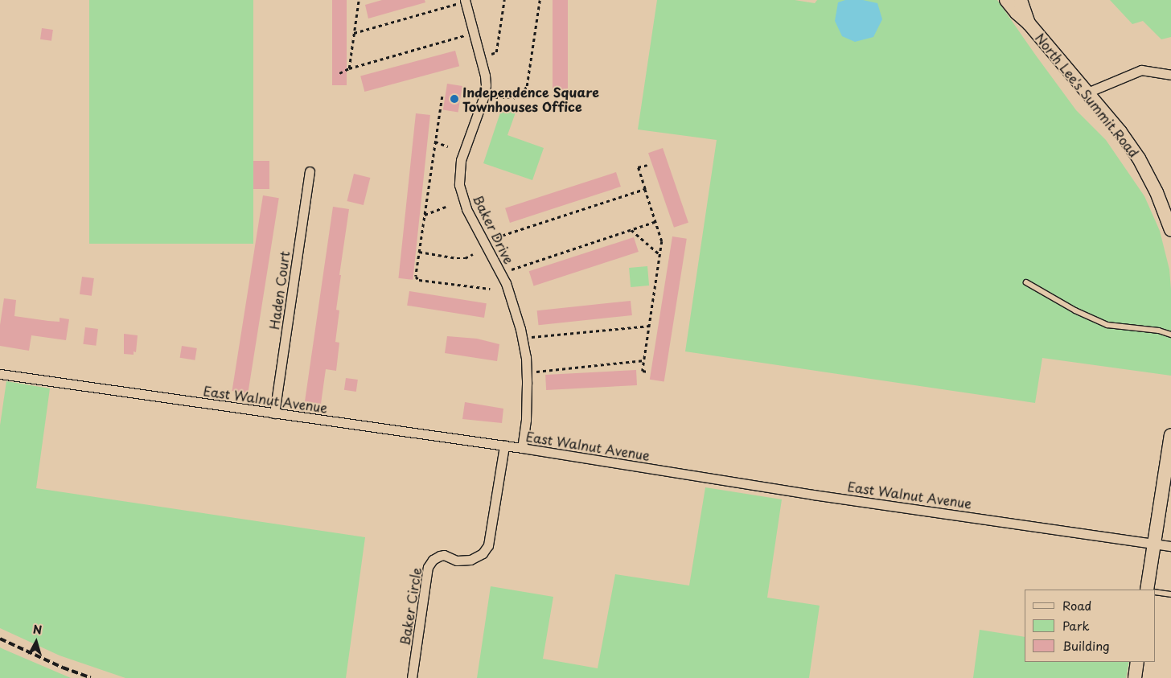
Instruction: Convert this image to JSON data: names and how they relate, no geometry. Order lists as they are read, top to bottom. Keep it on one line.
{"streets":{"main road":["North Lee's Summit Road"],"street":["Baker Drive","Haden Court","East Walnut Avenue","Baker Circle"]},"crossings":[["Baker Drive","East Walnut Avenue"],["Haden Court","East Walnut Avenue"],["East Walnut Avenue","Baker Circle"]],"places":["Independence Square Townhouses Office"],"legend":["Road","Park","Building"],"north":"top"}
